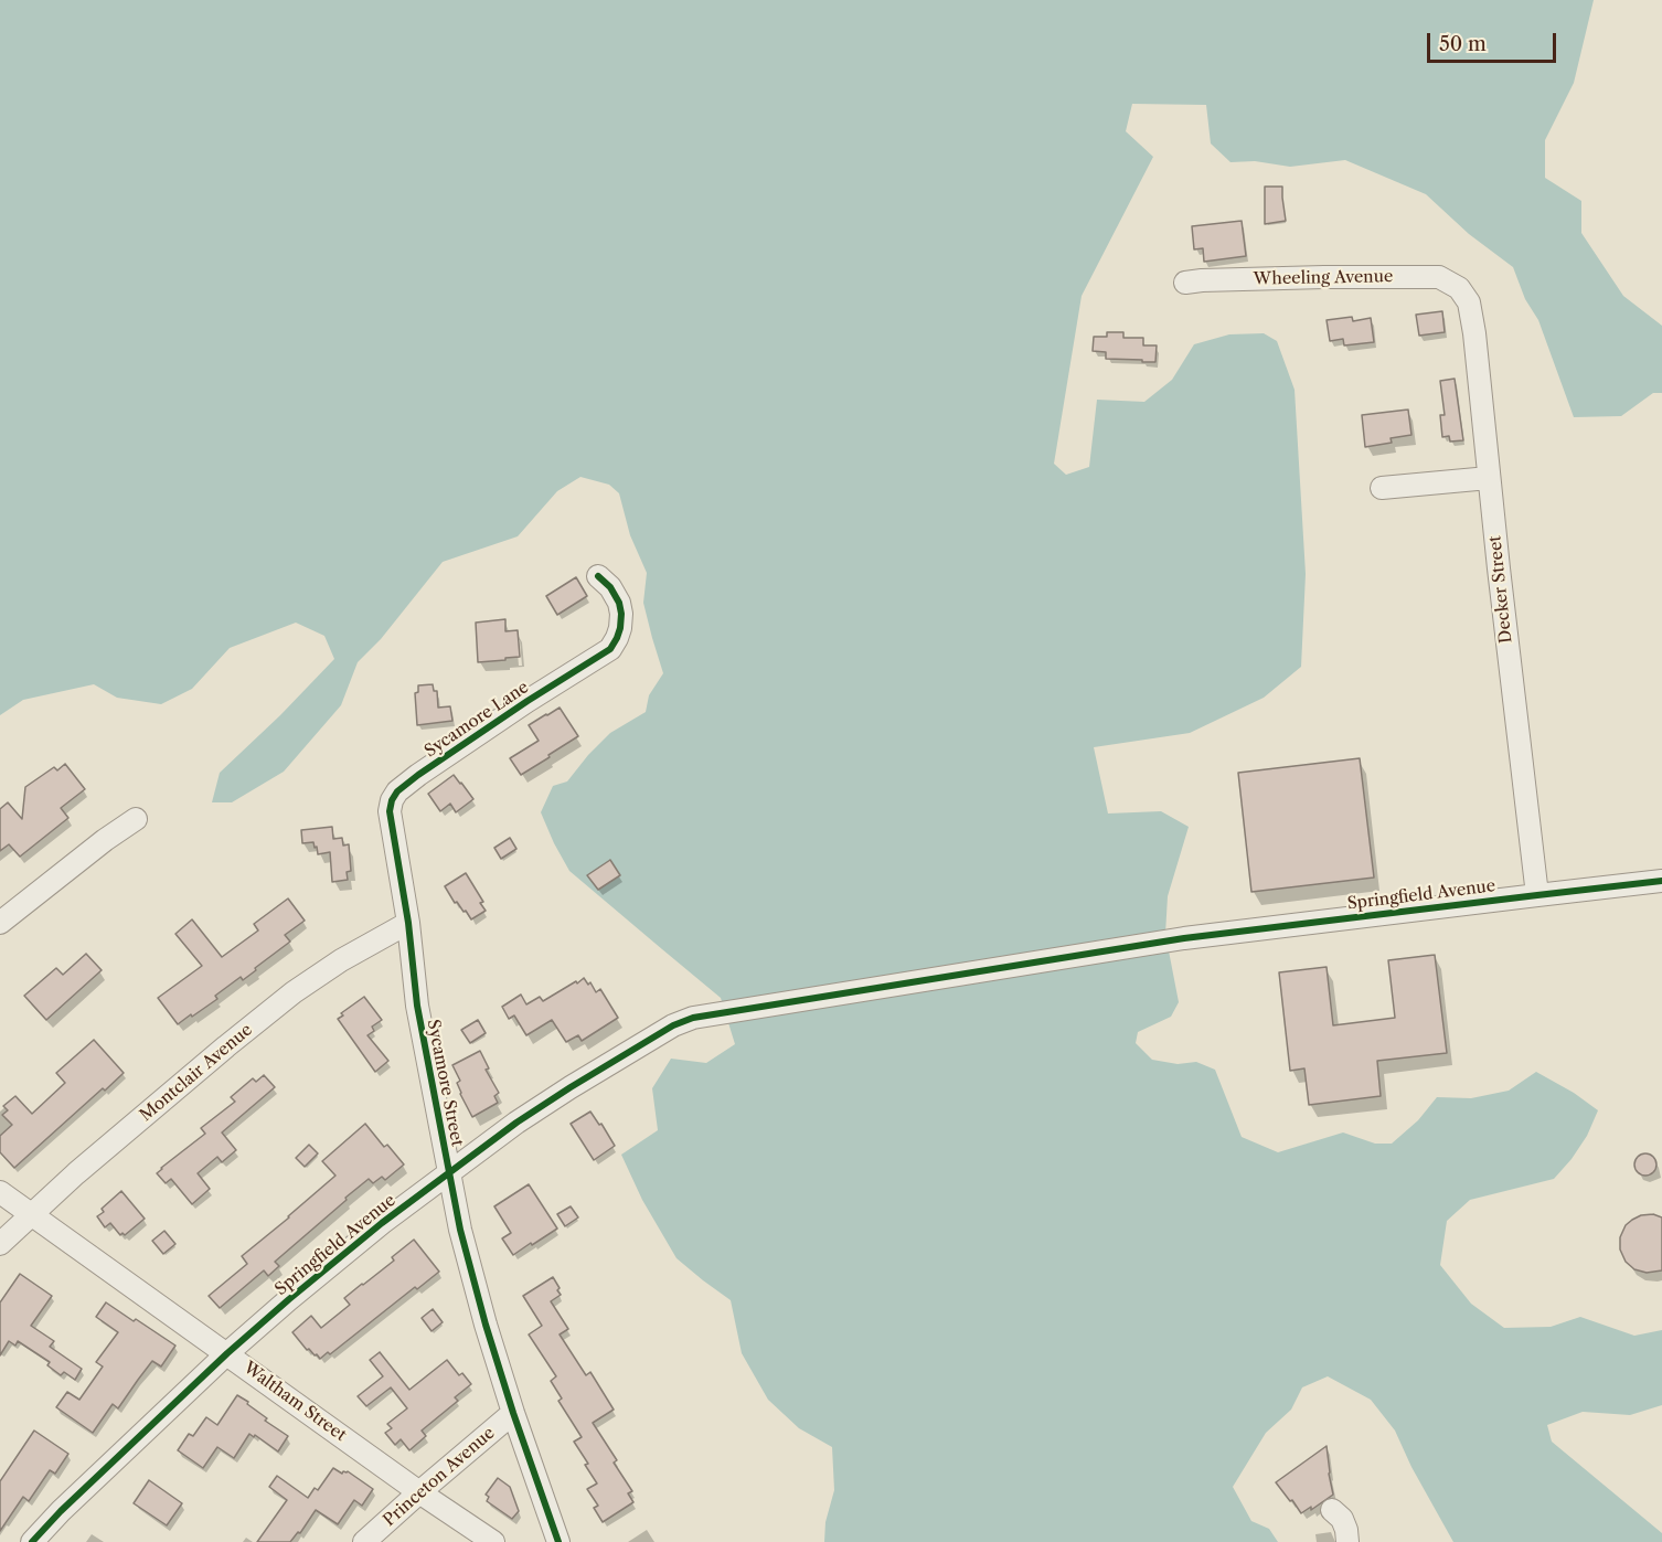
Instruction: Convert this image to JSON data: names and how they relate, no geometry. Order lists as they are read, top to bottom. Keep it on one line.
{"streets":{"street":["Wheeling Avenue","Decker Street","Sycamore Lane","Springfield Avenue","Montclair Avenue","Sycamore Street","Waltham Street","Princeton Avenue"]},"crossings":[["Wheeling Avenue","Decker Street"],["Decker Street","Springfield Avenue"],["Sycamore Lane","Sycamore Street"],["Springfield Avenue","Sycamore Street"],["Springfield Avenue","Waltham Street"],["Montclair Avenue","Sycamore Street"],["Montclair Avenue","Waltham Street"],["Sycamore Street","Princeton Avenue"],["Waltham Street","Princeton Avenue"]],"scale_bar":"50 m"}
